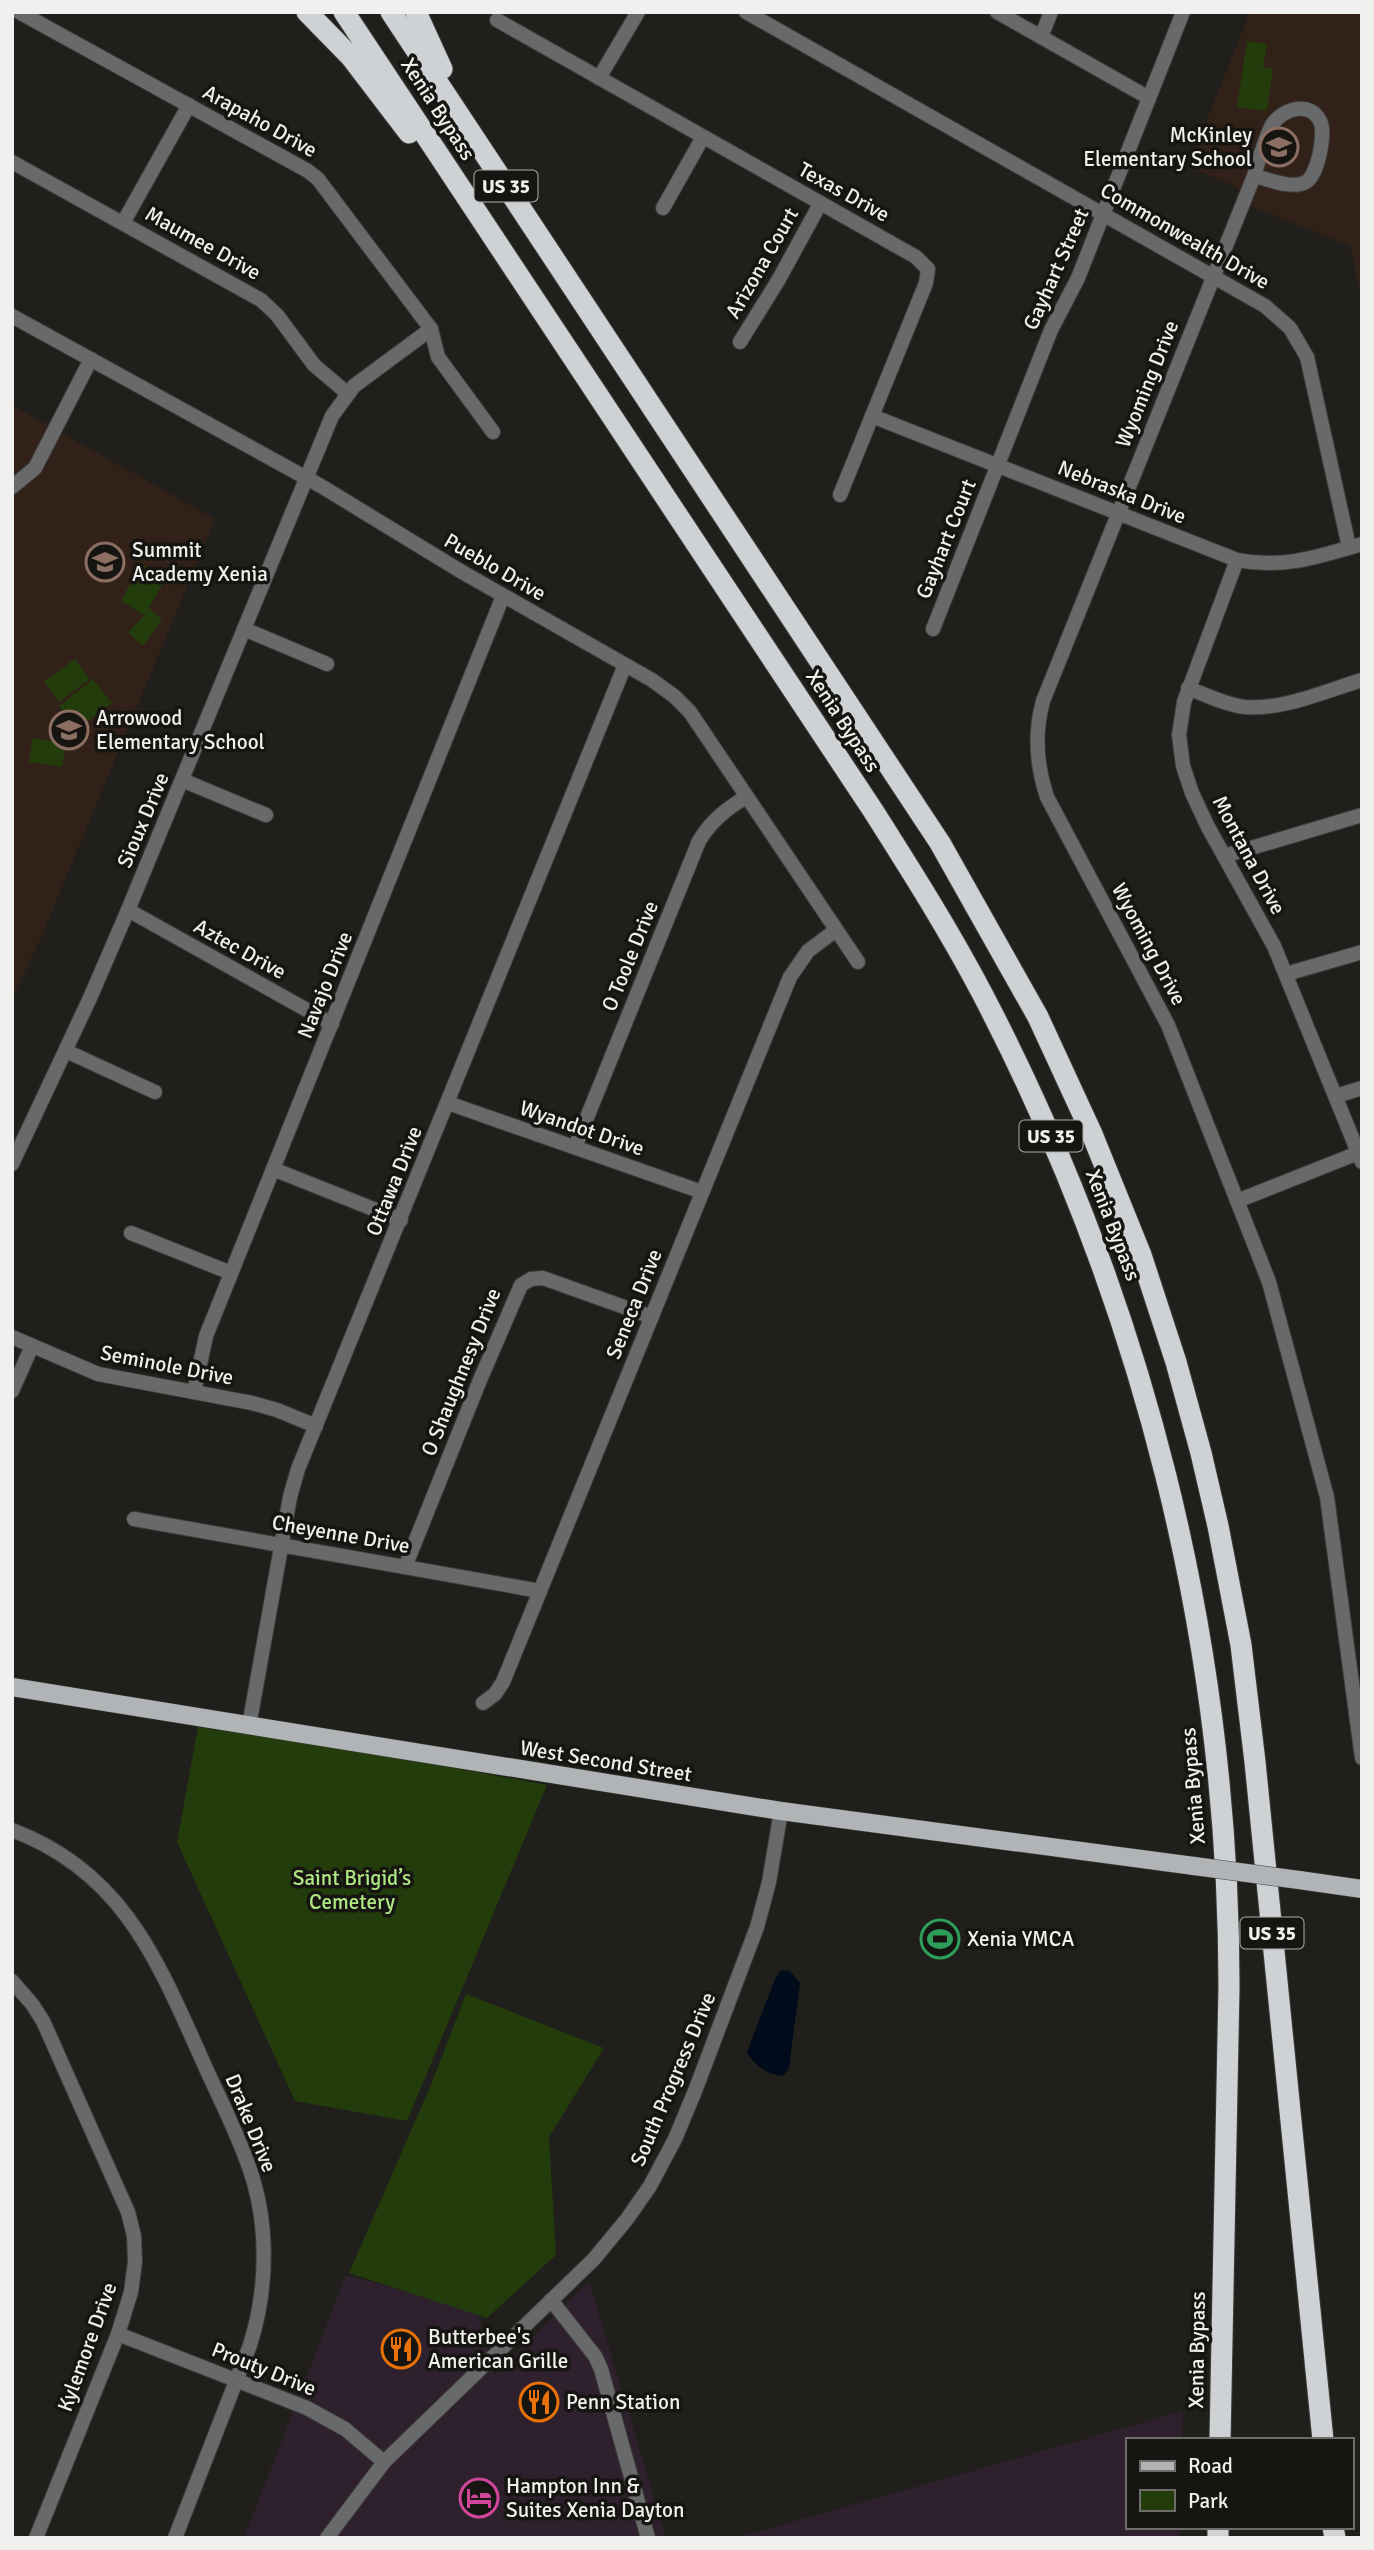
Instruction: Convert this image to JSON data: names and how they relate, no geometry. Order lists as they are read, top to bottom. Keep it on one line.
{"streets":{"highway":["Xenia Bypass","US 35"],"main road":["West Second Street"],"street":["Arapaho Drive","Texas Drive","Commonwealth Drive","Maumee Drive","Arizona Court","Gayhart Street","Wyoming Drive","Nebraska Drive","Gayhart Court","Pueblo Drive","Sioux Drive","Montana Drive","Aztec Drive","O Toole Drive","Navajo Drive","Wyandot Drive","Ottawa Drive","Seneca Drive","Seminole Drive","O Shaughnesy Drive","Cheyenne Drive","South Progress Drive","Drake Drive","Kylemore Drive","Prouty Drive"]},"crossings":[["Arapaho Drive","Sioux Drive"],["Texas Drive","Arizona Court"],["Texas Drive","Nebraska Drive"],["Commonwealth Drive","Gayhart Street"],["Commonwealth Drive","Wyoming Drive"],["Commonwealth Drive","Nebraska Drive"],["Maumee Drive","Sioux Drive"],["Gayhart Street","Nebraska Drive"],["Gayhart Street","Gayhart Court"],["Wyoming Drive","Nebraska Drive"],["Nebraska Drive","Gayhart Court"],["Nebraska Drive","Montana Drive"],["Pueblo Drive","Sioux Drive"],["Pueblo Drive","O Toole Drive"],["Pueblo Drive","Navajo Drive"],["Pueblo Drive","Ottawa Drive"],["Pueblo Drive","Seneca Drive"],["Sioux Drive","Aztec Drive"],["Aztec Drive","Navajo Drive"],["O Toole Drive","Wyandot Drive"],["Navajo Drive","Seminole Drive"],["Wyandot Drive","Ottawa Drive"],["Wyandot Drive","Seneca Drive"],["Ottawa Drive","Seminole Drive"],["Ottawa Drive","Cheyenne Drive"],["Ottawa Drive","West Second Street"],["Seneca Drive","O Shaughnesy Drive"],["Seneca Drive","Cheyenne Drive"],["O Shaughnesy Drive","Cheyenne Drive"],["West Second Street","South Progress Drive"],["South Progress Drive","Prouty Drive"],["Drake Drive","Prouty Drive"],["Kylemore Drive","Prouty Drive"]],"parks":["Saint Brigid’s Cemetery"],"places":{"school or university":["McKinley Elementary School","Summit Academy Xenia","Arrowood Elementary School"],"sports":["Xenia YMCA"],"restaurant":["Butterbee's American Grille","Penn Station"],"hotel":["Hampton Inn & Suites Xenia Dayton"]},"legend":["Road","Park"]}
